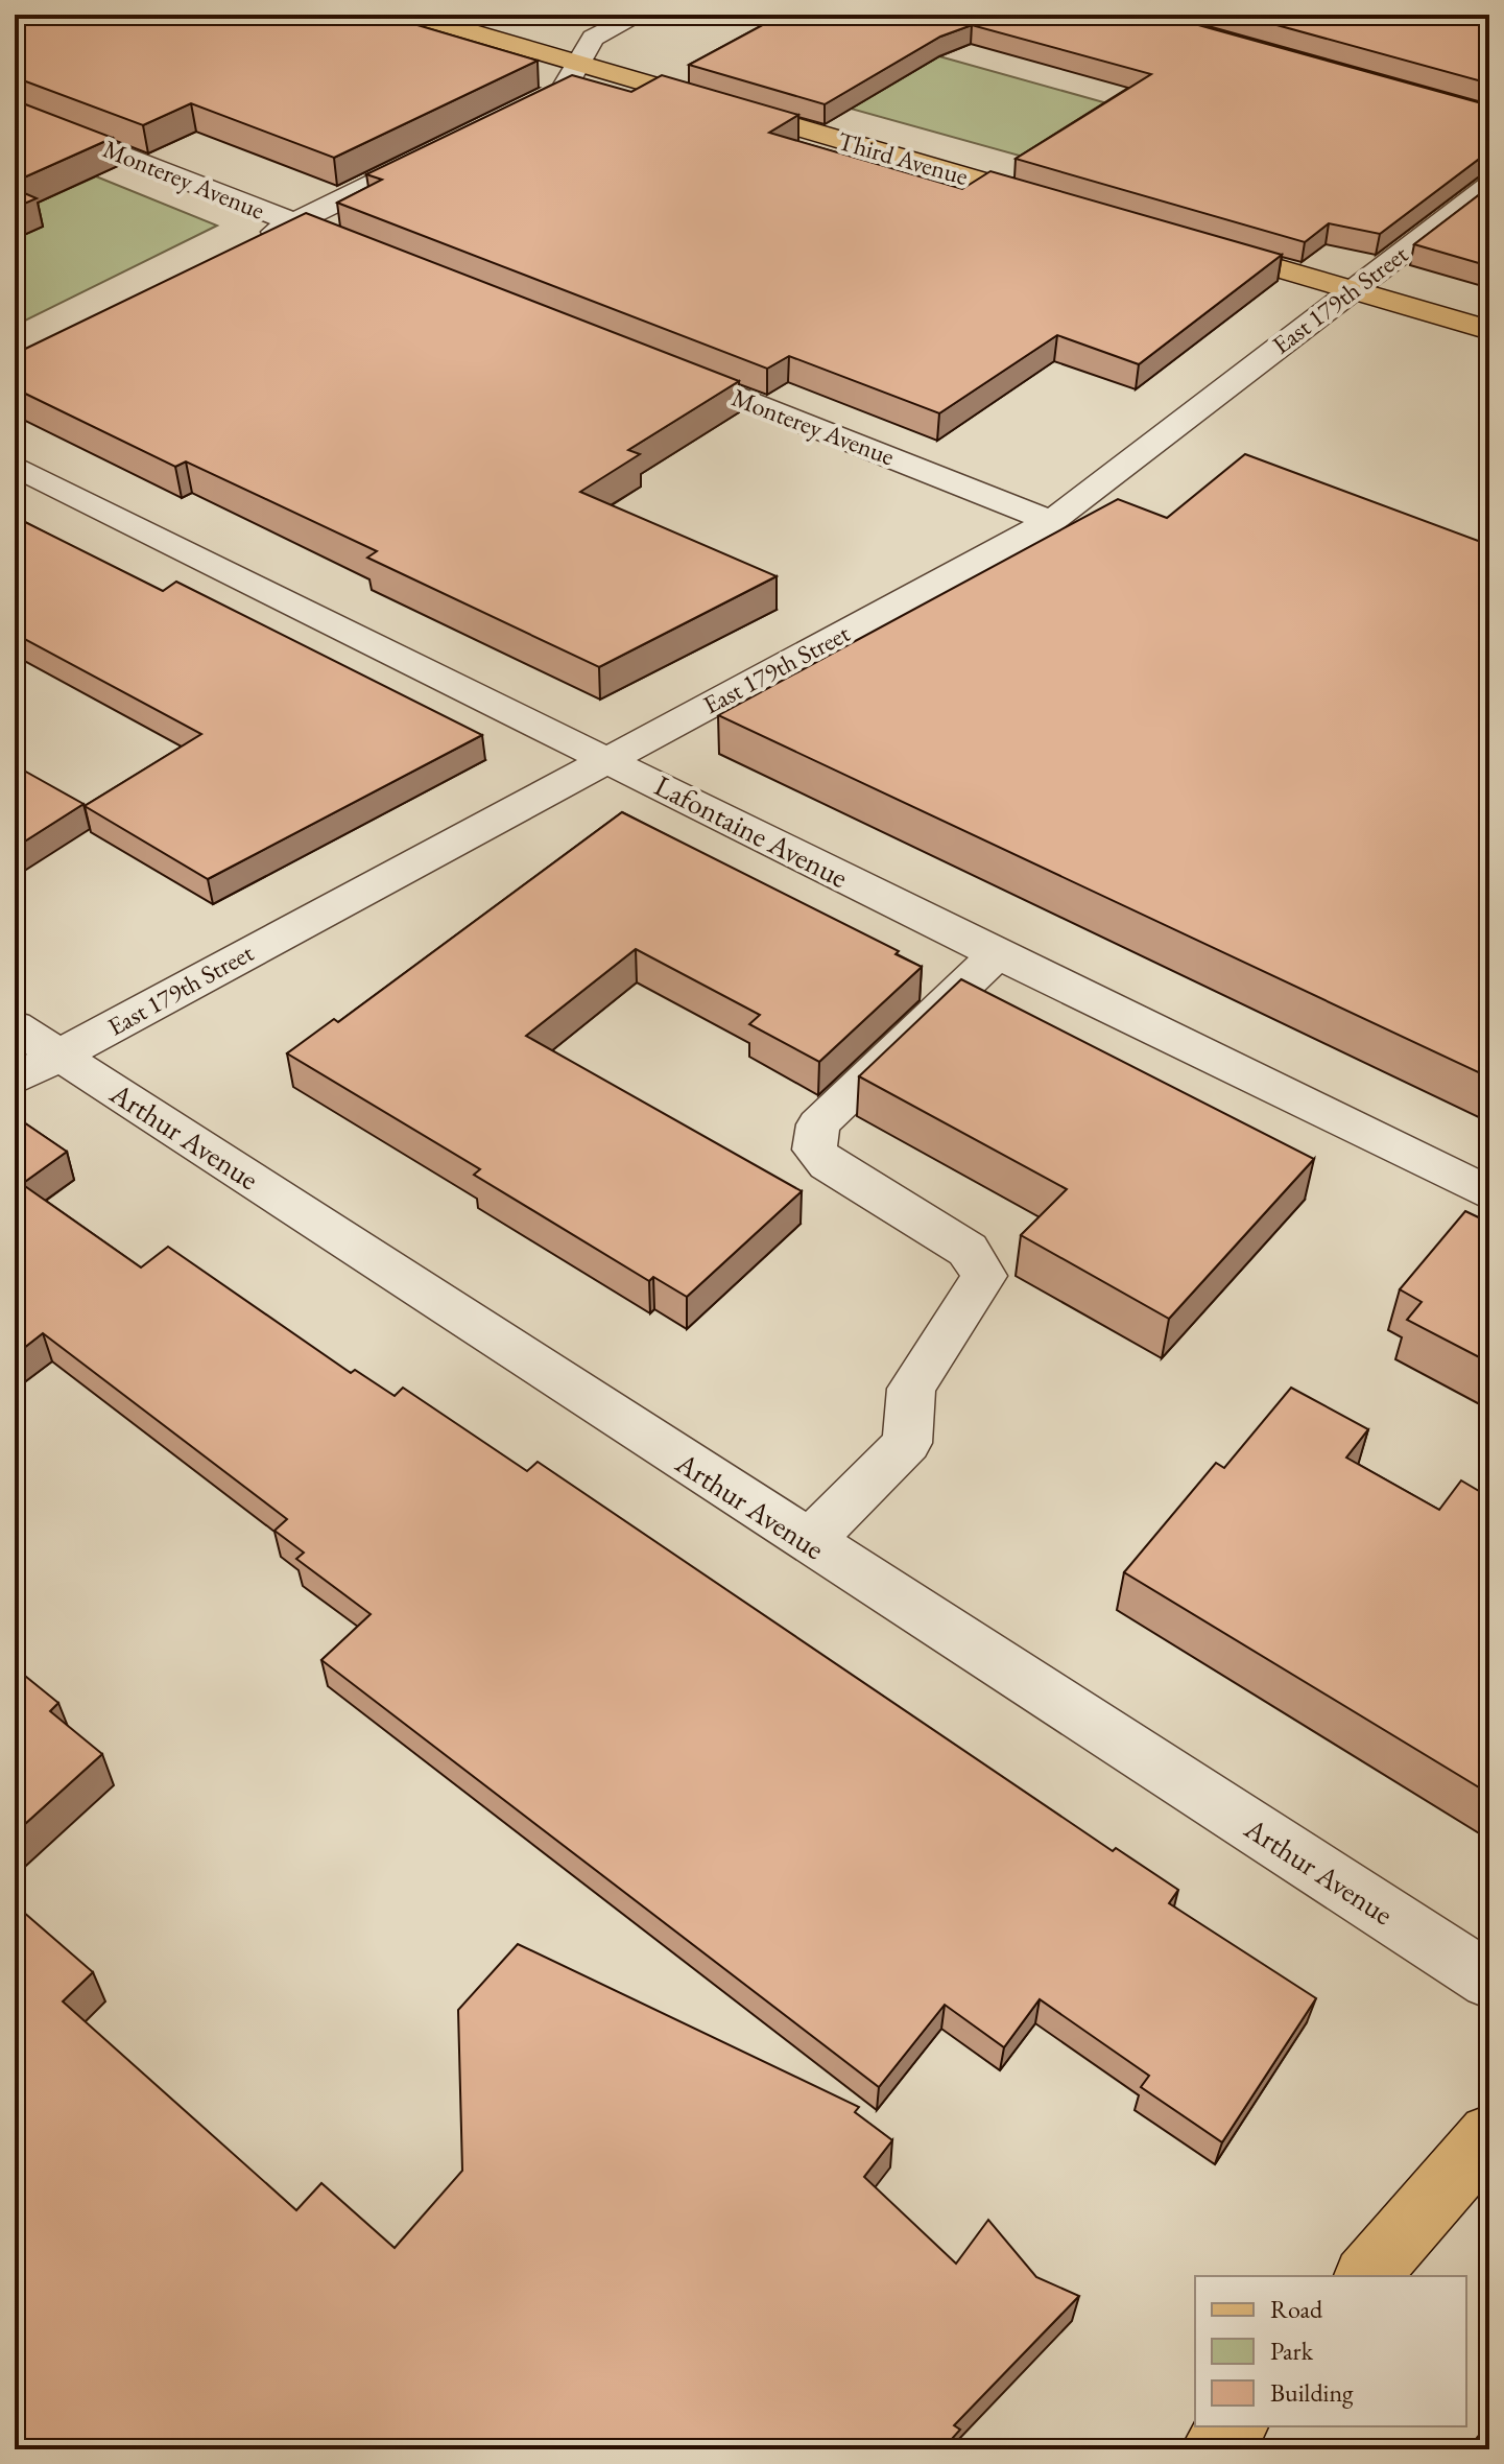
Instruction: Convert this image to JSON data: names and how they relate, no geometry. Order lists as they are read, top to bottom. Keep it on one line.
{"streets":{"main road":["Third Avenue"],"street":["Monterey Avenue","East 179th Street","Lafontaine Avenue","Arthur Avenue"]},"crossings":[["Monterey Avenue","East 179th Street"],["East 179th Street","Lafontaine Avenue"],["East 179th Street","Arthur Avenue"]],"legend":["Road","Park","Building"]}
